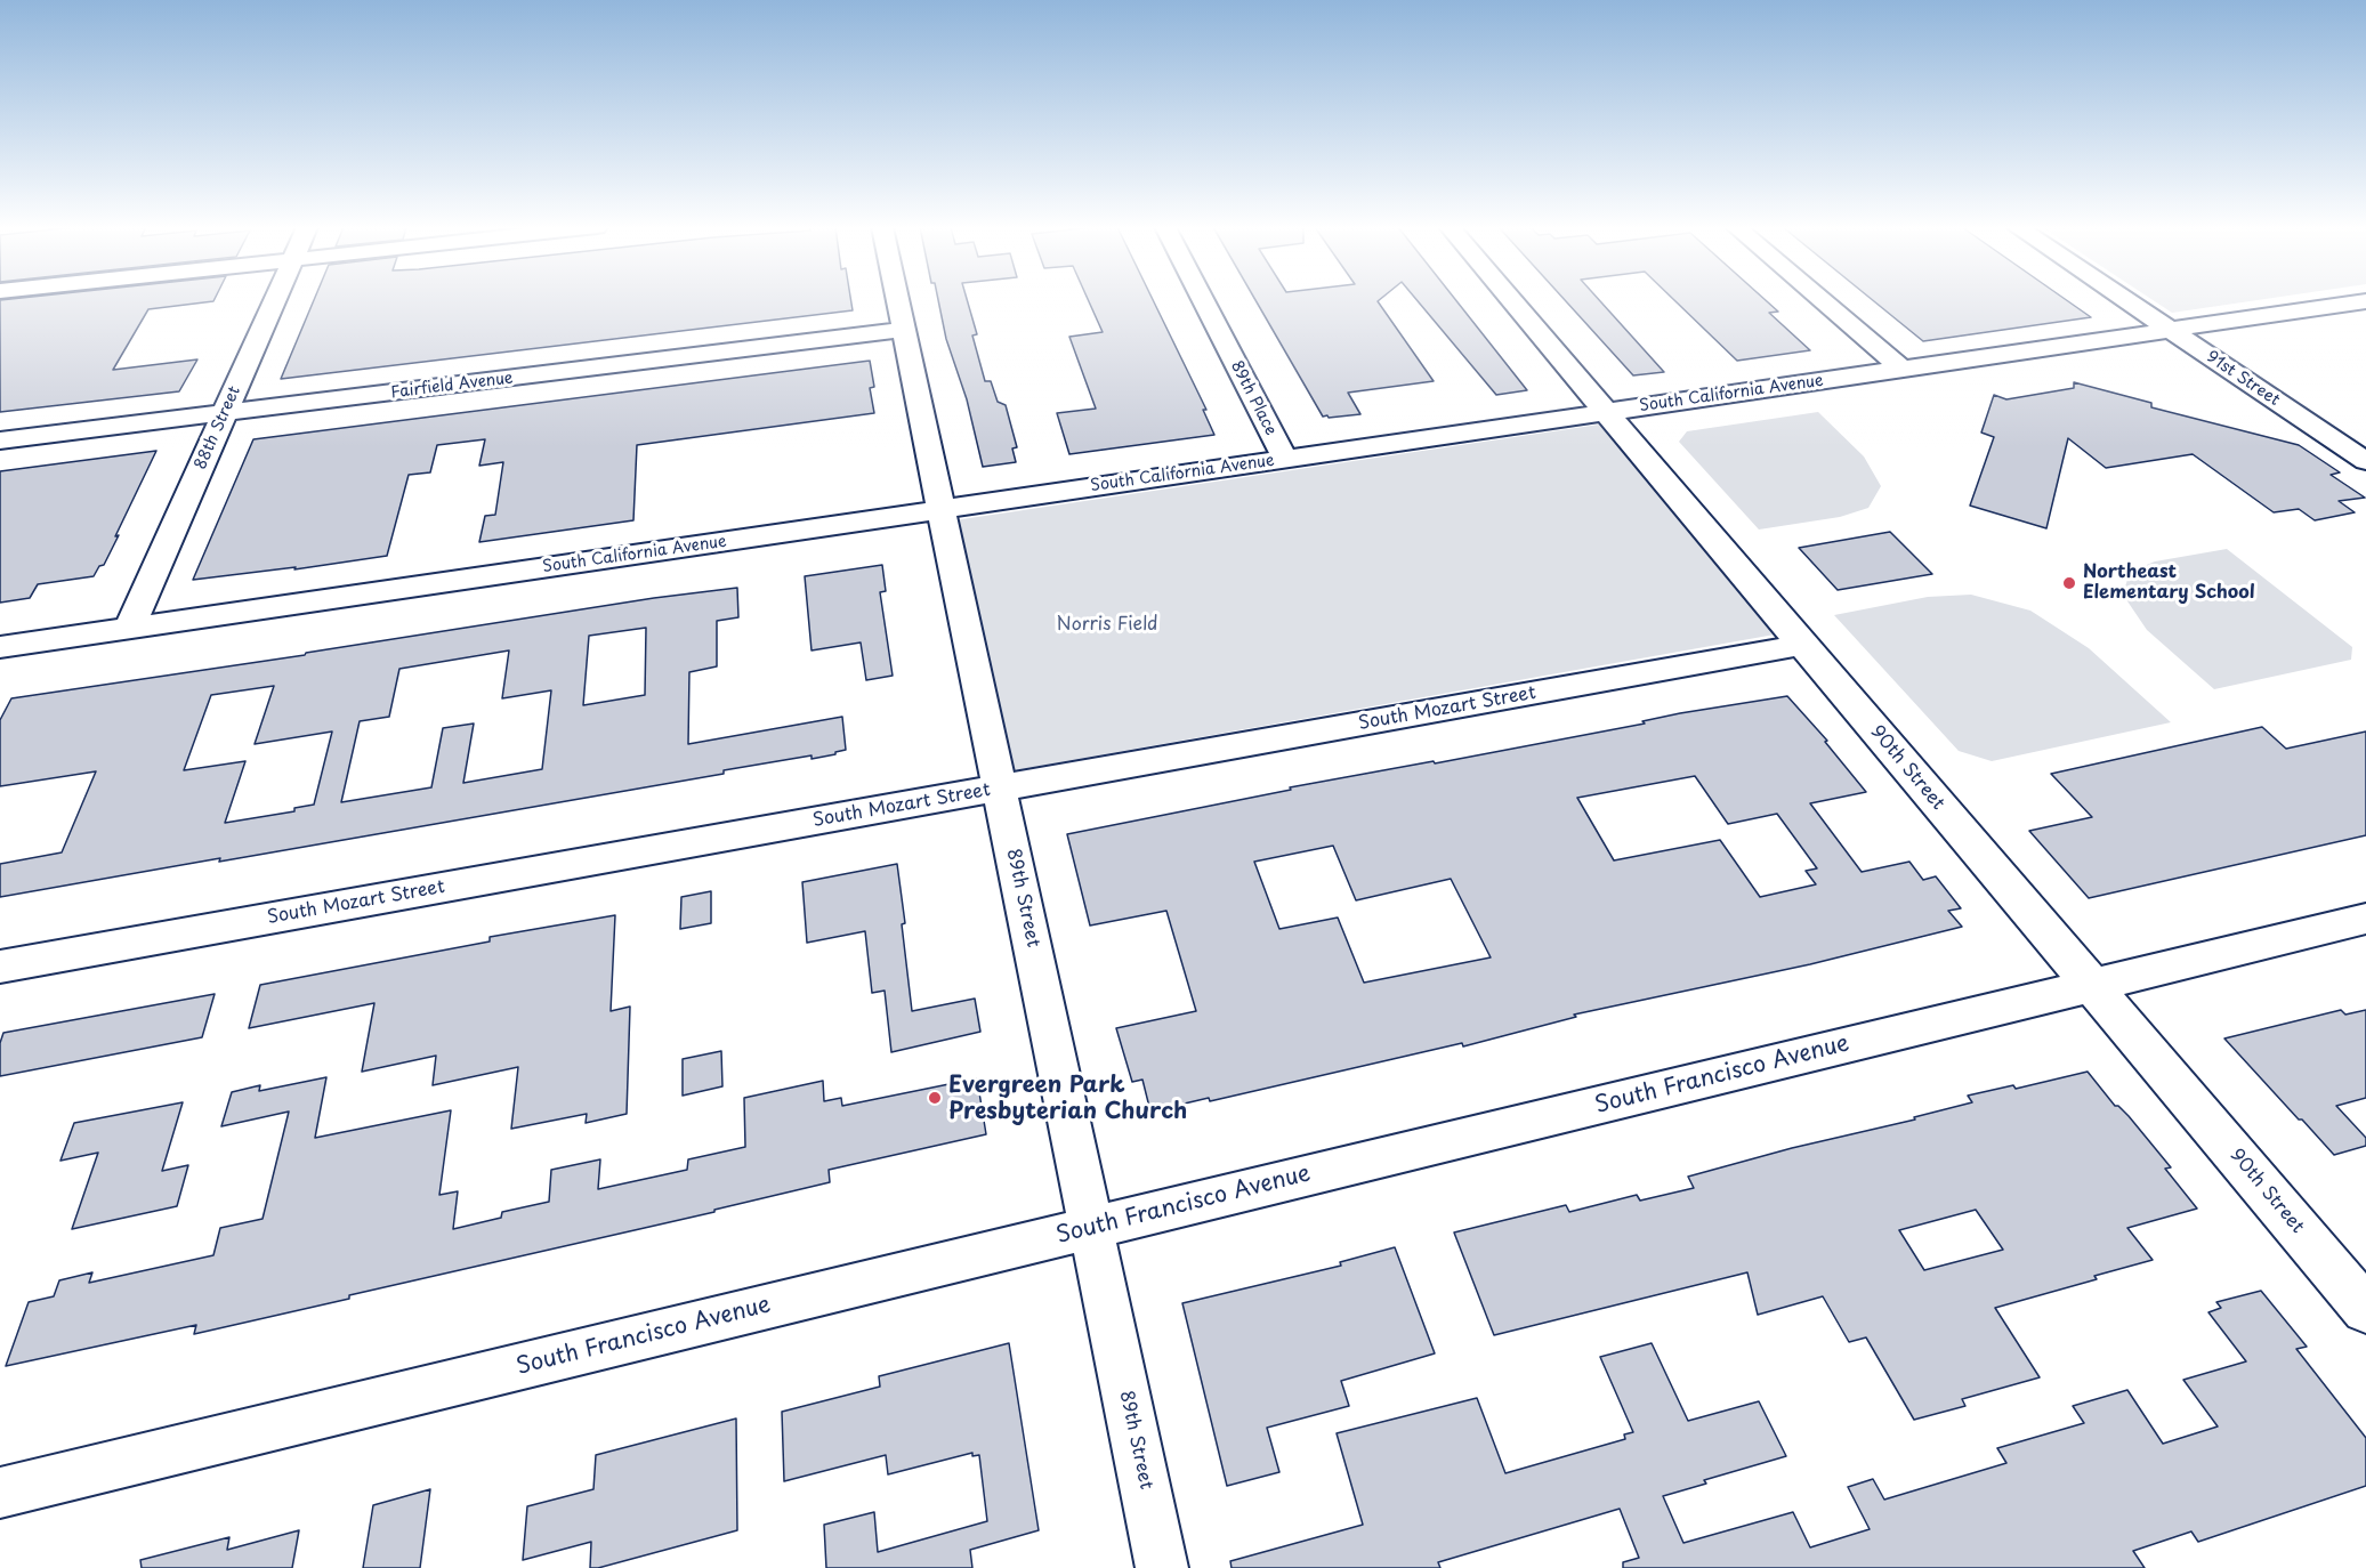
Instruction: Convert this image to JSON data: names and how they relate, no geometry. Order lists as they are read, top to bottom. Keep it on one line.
{"streets":{"street":["91st Street","Fairfield Avenue","South California Avenue","89th Place","88th Street","South Mozart Street","90th Street","89th Street","South Francisco Avenue"]},"crossings":[["91st Street","South California Avenue"],["Fairfield Avenue","88th Street"],["Fairfield Avenue","89th Street"],["South California Avenue","89th Place"],["South California Avenue","88th Street"],["South California Avenue","90th Street"],["South California Avenue","89th Street"],["South Mozart Street","90th Street"],["South Mozart Street","89th Street"],["90th Street","South Francisco Avenue"],["89th Street","South Francisco Avenue"]],"parks":["Norris Field"],"places":["Northeast Elementary School","Evergreen Park Presbyterian Church"]}
